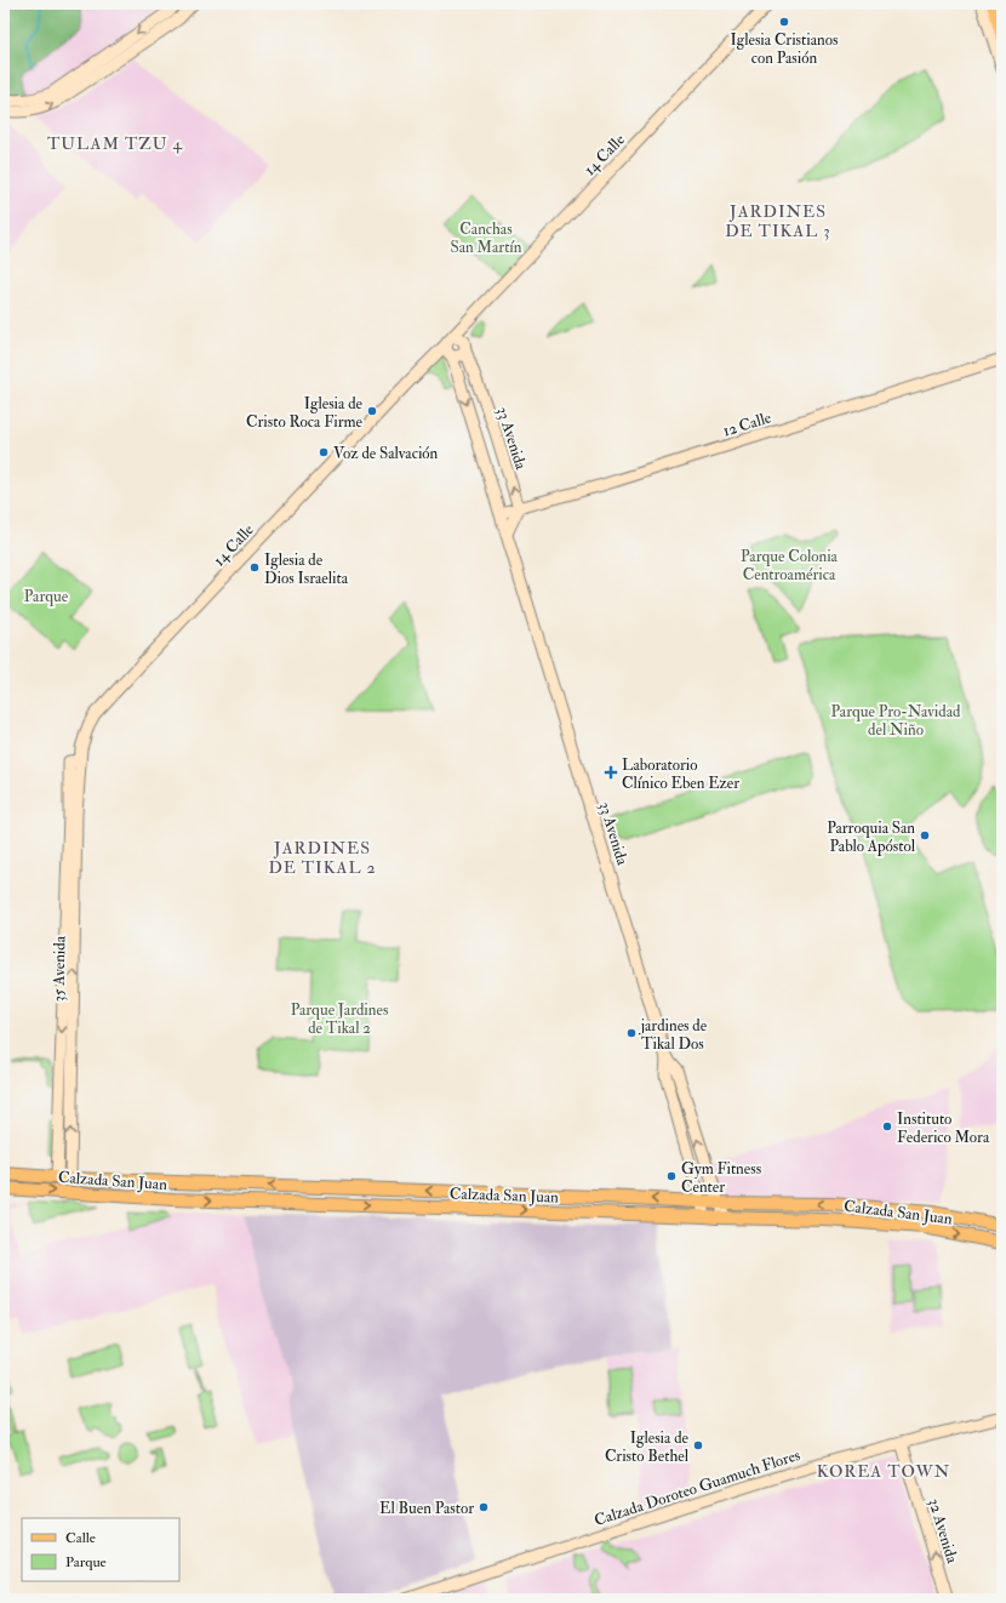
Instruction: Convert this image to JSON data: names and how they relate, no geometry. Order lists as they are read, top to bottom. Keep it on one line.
{"streets":{"main road":["Calzada San Juan"],"street":["14 Calle","12 Calle","33 Avenida","35 Avenida","Calzada Doroteo Guamuch Flores","32 Avenida"]},"crossings":[["14 Calle","33 Avenida"],["14 Calle","35 Avenida"],["12 Calle","33 Avenida"],["33 Avenida","Calzada San Juan"],["35 Avenida","Calzada San Juan"],["Calzada Doroteo Guamuch Flores","32 Avenida"]],"one_way":["32 Avenida"],"districts":["TULAM TZU 4","JARDINES DE TIKAL 3","JARDINES DE TIKAL 2","KOREA TOWN"],"parks":["Canchas San Martín","Parque Colonia Centroamérica","Parque","Parque Pro-Navidad del Niño","Parque Jardines de Tikal 2"],"places":{"other":["Iglesia Cristianos con Pasión","Iglesia de Cristo Roca Firme","Voz de Salvación","Iglesia de Dios Israelita","Parroquia San Pablo Apóstol","jardines de Tikal Dos","Instituto Federico Mora","Gym Fitness Center","Iglesia de Cristo Bethel","El Buen Pastor"],"health":["Laboratorio Clínico Eben Ezer"]},"legend":["Calle","Parque"]}
